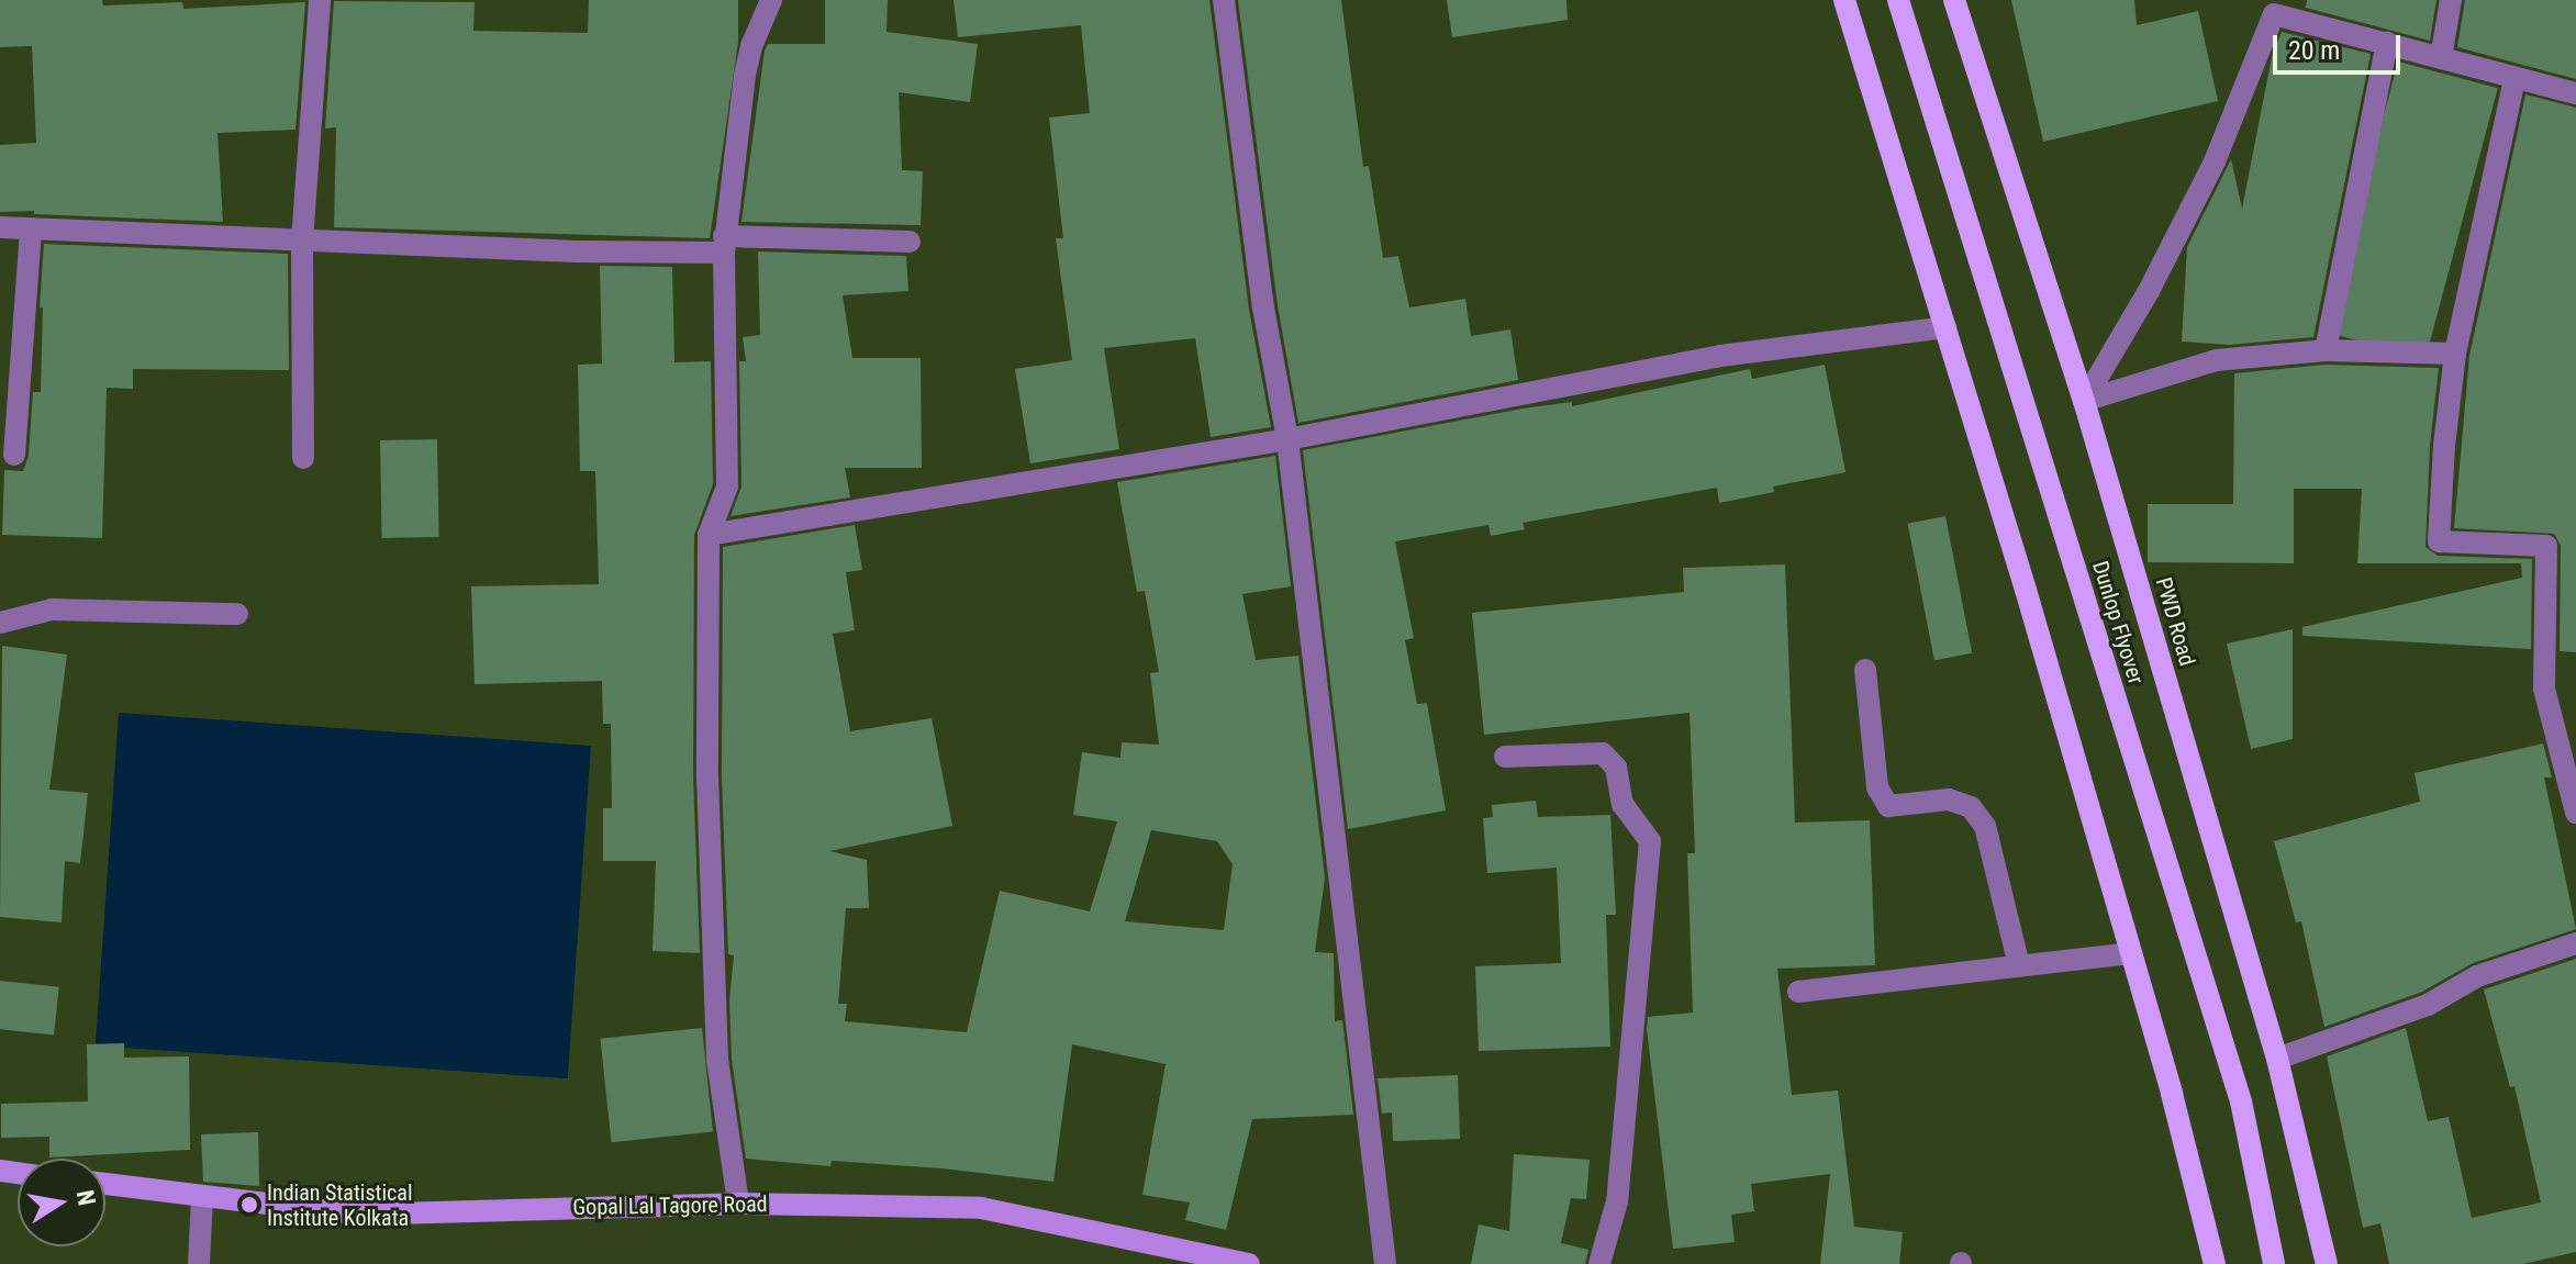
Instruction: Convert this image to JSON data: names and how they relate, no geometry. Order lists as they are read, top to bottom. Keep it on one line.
{"streets":{"main road":["PWD Road","Dunlop Flyover"],"street":["Gopal Lal Tagore Road"]},"places":["Indian Statistical Institute Kolkata"],"scale_bar":"20 m","north":"right"}
